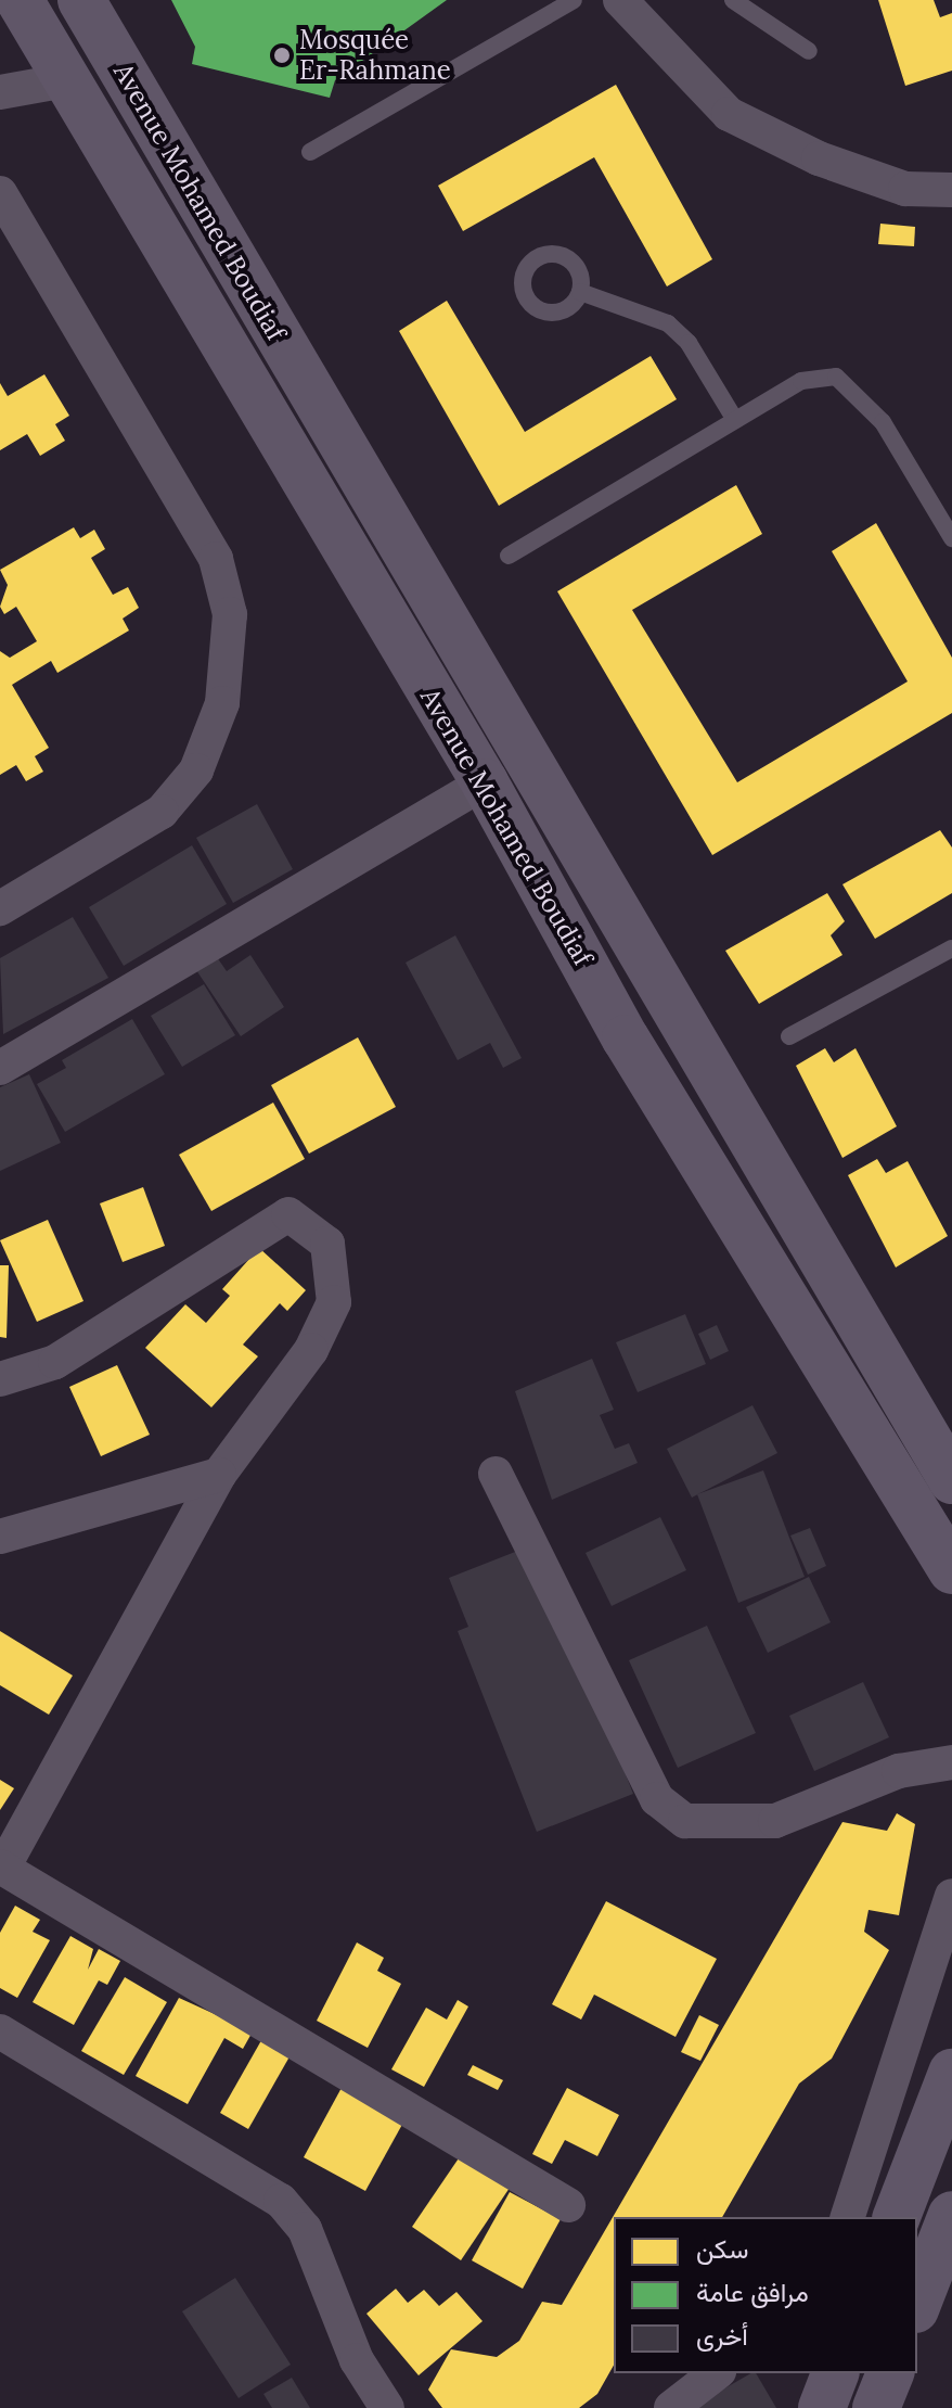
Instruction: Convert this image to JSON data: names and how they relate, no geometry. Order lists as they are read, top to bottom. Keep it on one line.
{"streets":{"main road":["Avenue Mohamed Boudiaf"]},"places":["Mosquée Er-Rahmane"],"legend":["سكن","مرافق عامة","أخرى"]}
